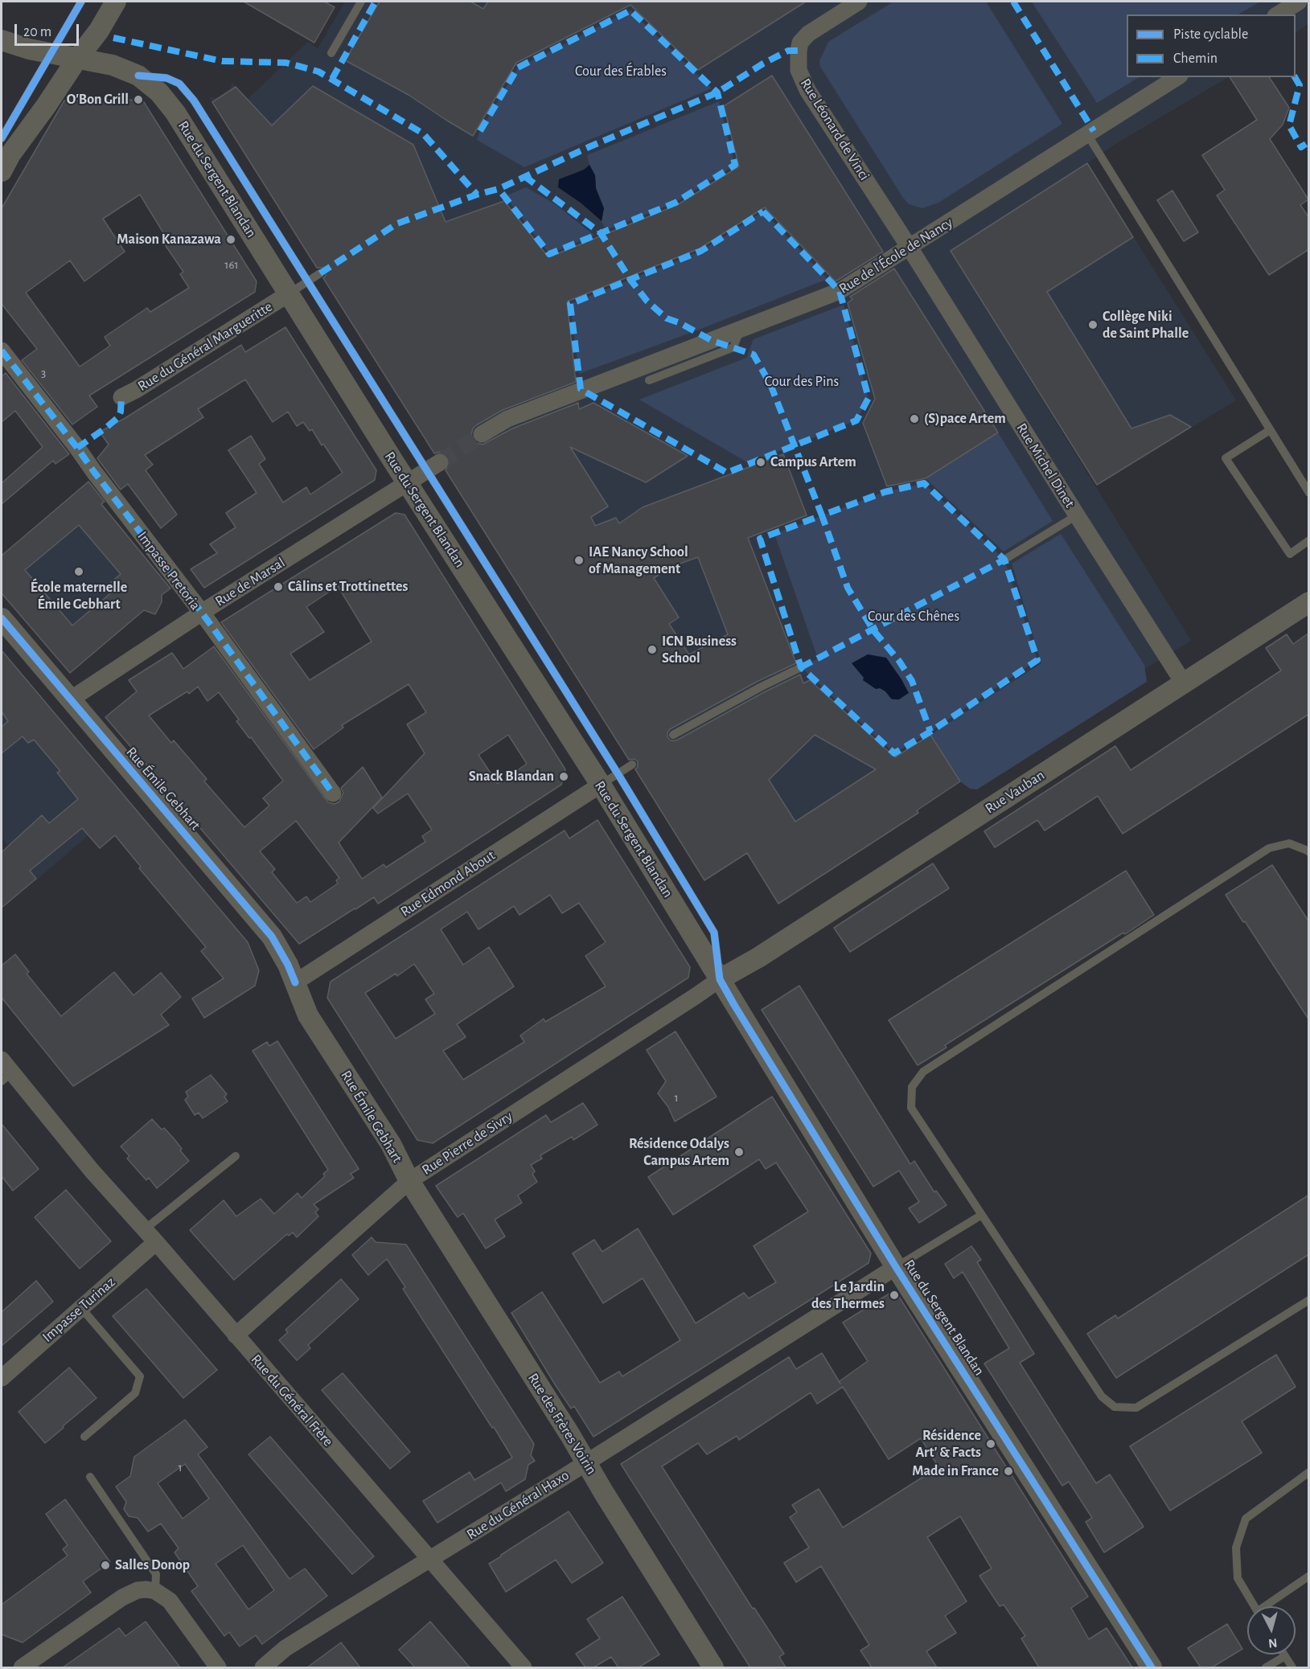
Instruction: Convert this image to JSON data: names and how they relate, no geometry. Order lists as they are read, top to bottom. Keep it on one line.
{"streets":{"street":["Rue Léonard de Vinci","Rue du Sergent Blandan","Rue de l'École de Nancy","Rue du Général Margueritte","Rue Michel Dinet","Impasse Pretoria","Rue de Marsal","Rue Émile Gebhart","Rue Vauban","Rue Edmond About","Rue Pierre de Sivry","Impasse Turinaz","Rue du Général Frère","Rue des Frères Voirin","Rue du Général Haxo"]},"crossings":[["Rue Léonard de Vinci","Rue de l'École de Nancy"],["Rue Léonard de Vinci","Rue Michel Dinet"],["Rue du Sergent Blandan","Rue du Général Margueritte"],["Rue du Sergent Blandan","Rue de Marsal"],["Rue du Sergent Blandan","Rue Vauban"],["Rue du Sergent Blandan","Rue Edmond About"],["Rue du Sergent Blandan","Rue Pierre de Sivry"],["Rue du Sergent Blandan","Rue du Général Haxo"],["Rue de l'École de Nancy","Rue Michel Dinet"],["Rue Michel Dinet","Rue Vauban"],["Impasse Pretoria","Rue de Marsal"],["Rue de Marsal","Rue Émile Gebhart"],["Rue Émile Gebhart","Rue Edmond About"],["Rue Émile Gebhart","Rue Pierre de Sivry"],["Rue Émile Gebhart","Rue des Frères Voirin"],["Rue Vauban","Rue Pierre de Sivry"],["Rue Pierre de Sivry","Rue du Général Frère"],["Rue Pierre de Sivry","Rue des Frères Voirin"],["Impasse Turinaz","Rue du Général Frère"],["Rue du Général Frère","Rue du Général Haxo"],["Rue des Frères Voirin","Rue du Général Haxo"]],"parks":["Cour des Érables","Cour des Pins","Cour des Chênes"],"places":["O'Bon Grill","Maison Kanazawa","Collège Niki de Saint Phalle","(S)pace Artem","Campus Artem","IAE Nancy School of Management","École maternelle Émile Gebhart","Câlins et Trottinettes","ICN Business School","Snack Blandan","Résidence Odalys Campus Artem","Le Jardin des Thermes","Résidence Art' & Facts","Made in France","Salles Donop"],"house_numbers":["161","3","1","1"],"legend":["Piste cyclable","Chemin"],"scale_bar":"20 m","north":"bottom"}
